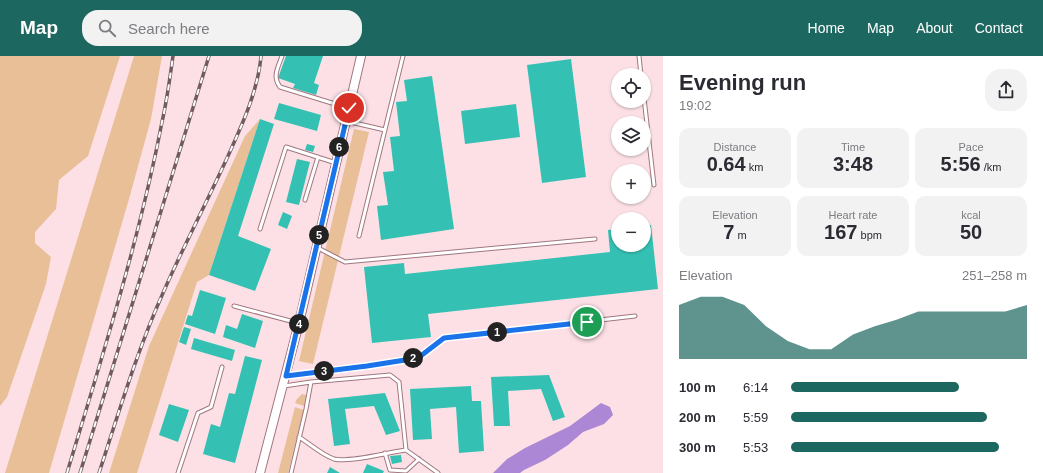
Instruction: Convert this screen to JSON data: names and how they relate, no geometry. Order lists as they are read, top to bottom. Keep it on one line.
{"page":{"header":"Map","search":"Search here","nav":["Home","Map","About","Contact"],"heading":["Evening run","19:02"],"map_buttons":["+","−"],"stats":[["Distance","0.64 km"],["Time","3:48"],["Pace","5:56 /km"],["Elevation","7 m"],["Heart rate","167 bpm"],["kcal","50"]],"pins":["6","5","4","1","2","3"],"chart":["Elevation","251–258 m"],"list":[{"name":"100 m","note":"6:14"},{"name":"200 m","note":"5:59"},{"name":"300 m","note":"5:53"}]}}
